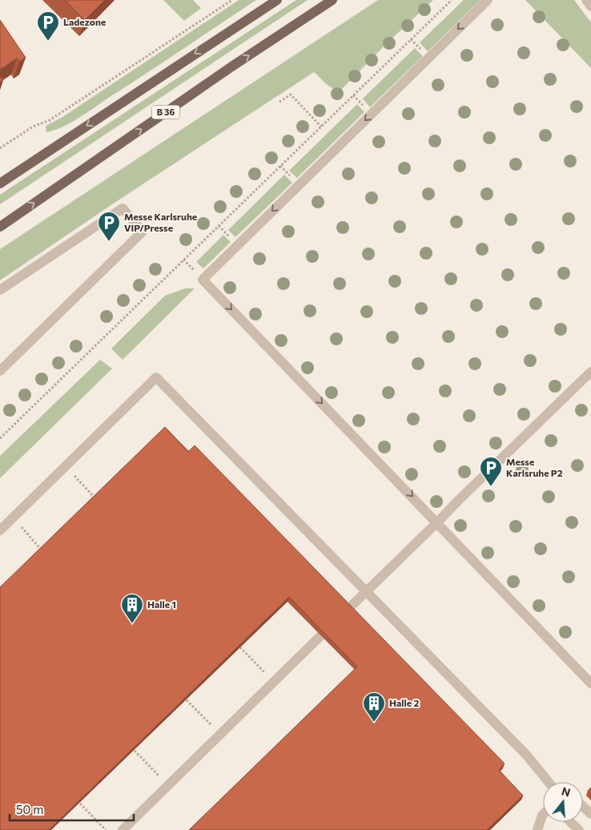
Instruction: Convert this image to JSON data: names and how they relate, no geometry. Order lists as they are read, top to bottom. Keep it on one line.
{"streets":{"main road":["B 36"]},"places":{"parking":["Ladezone","Messe Karlsruhe VIP/Presse","Messe Karlsruhe P2"],"building":["Halle 1","Halle 2"]},"scale_bar":"50 m","north":"top"}
